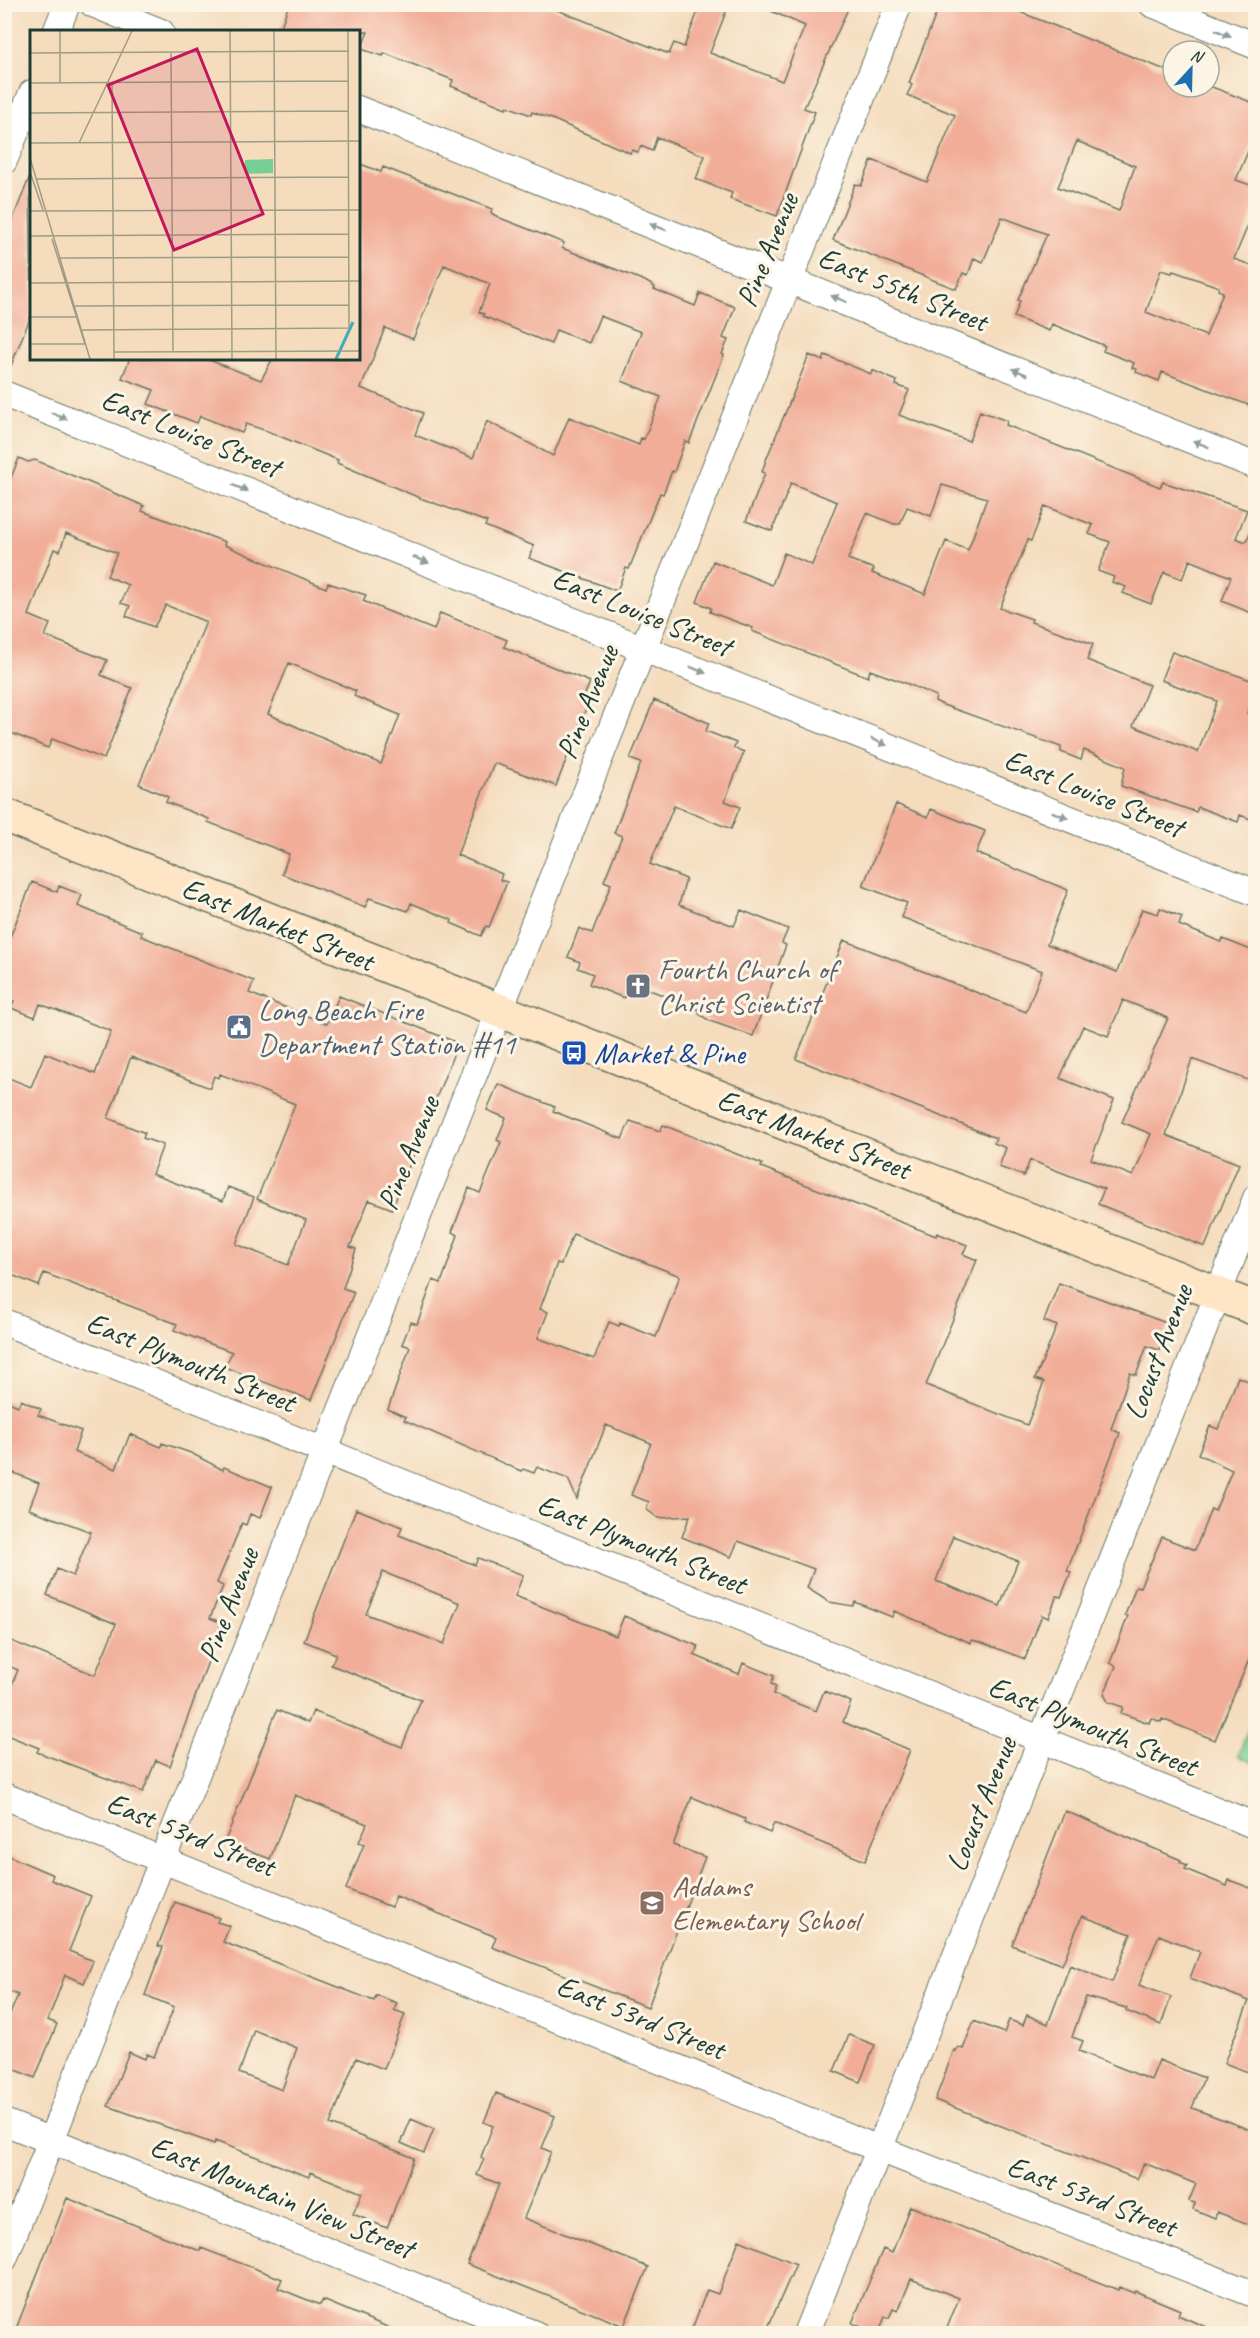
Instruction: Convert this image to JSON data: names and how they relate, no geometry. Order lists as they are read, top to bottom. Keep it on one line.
{"streets":{"street":["Pine Avenue","East 55th Street","East Louise Street","East Market Street","Locust Avenue","East Plymouth Street","East 53rd Street","East Mountain View Street"]},"crossings":[["Pine Avenue","East 55th Street"],["Pine Avenue","East Louise Street"],["Pine Avenue","East Market Street"],["Pine Avenue","East Plymouth Street"],["Pine Avenue","East 53rd Street"],["Pine Avenue","East Mountain View Street"],["East Market Street","Locust Avenue"],["Locust Avenue","East Plymouth Street"],["Locust Avenue","East 53rd Street"]],"one_way":["East 55th Street","East Louise Street"],"places":{"church":["Fourth Church of Christ Scientist"],"public building":["Long Beach Fire Department Station #11"],"bus stop":["Market & Pine"],"school or university":["Addams Elementary School"]},"north":"top"}
